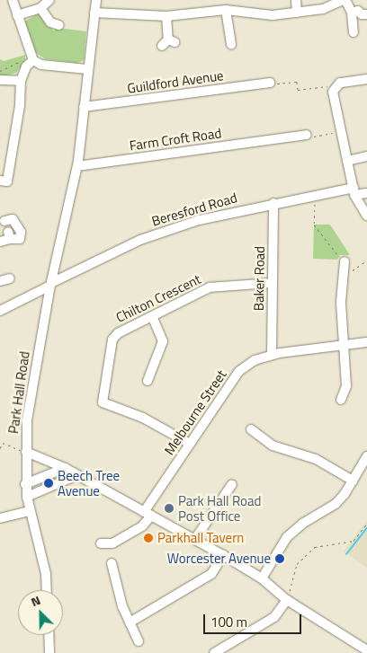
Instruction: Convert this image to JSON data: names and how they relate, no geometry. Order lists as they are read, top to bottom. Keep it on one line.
{"streets":{"street":["Guildford Avenue","Farm Croft Road","Beresford Road","Baker Road","Chilton Crescent","Park Hall Road","Melbourne Street"]},"crossings":[["Guildford Avenue","Park Hall Road"],["Farm Croft Road","Park Hall Road"],["Beresford Road","Baker Road"],["Beresford Road","Park Hall Road"],["Baker Road","Chilton Crescent"],["Baker Road","Melbourne Street"],["Chilton Crescent","Melbourne Street"],["Park Hall Road","Melbourne Street"]],"places":["Beech Tree Avenue","Park Hall Road Post Office","Parkhall Tavern","Worcester Avenue"],"scale_bar":"100 m","north":"top left"}
